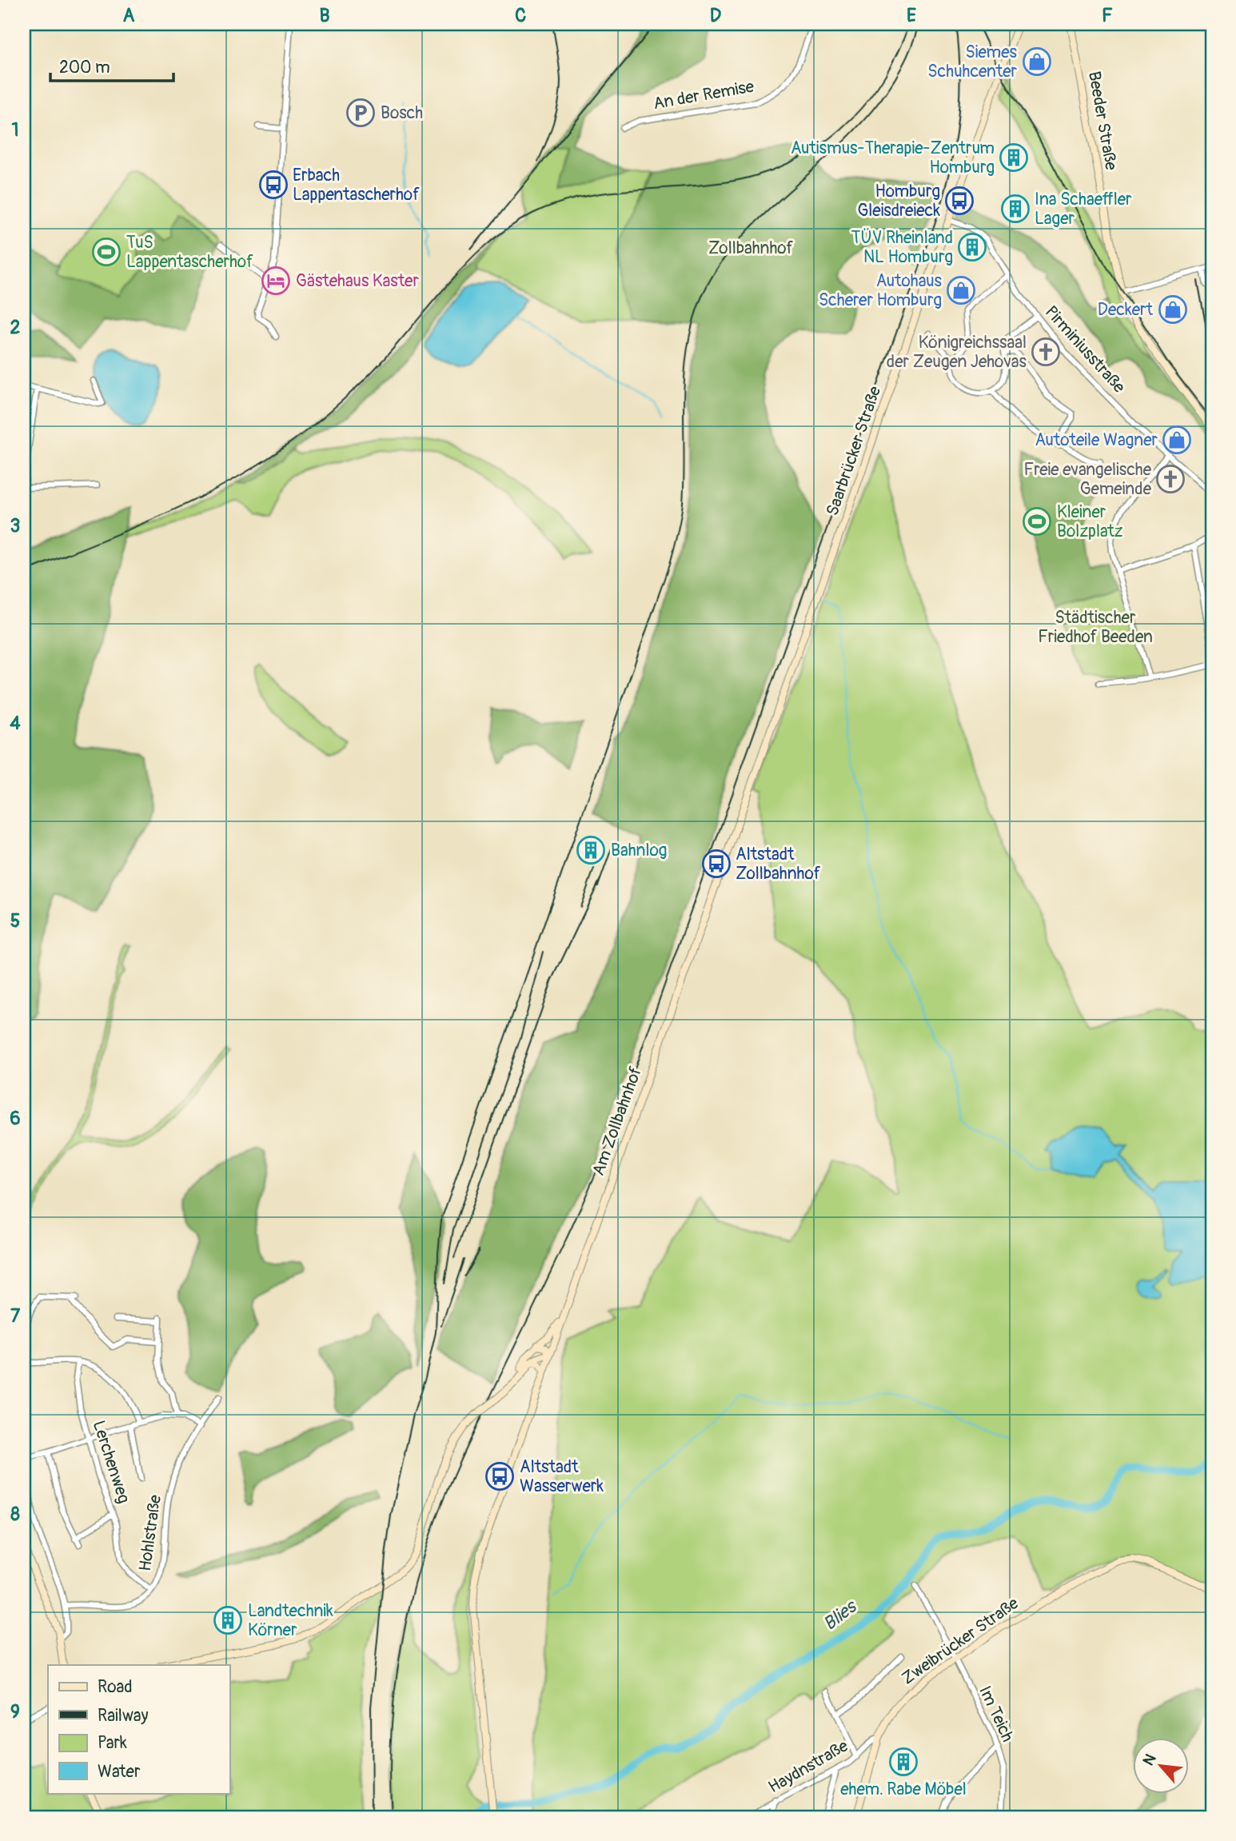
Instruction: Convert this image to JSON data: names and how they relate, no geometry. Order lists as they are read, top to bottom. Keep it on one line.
{"streets":{"main road":["Beeder Straße","Saarbrücker Straße","Am Zollbahnhof","Zweibrücker Straße"],"street":["An der Remise","Pirminiusstraße","Lerchenweg","Hohlstraße","Im Teich","Haydnstraße"]},"crossings":[["Pirminiusstraße","Saarbrücker Straße"],["Saarbrücker Straße","Am Zollbahnhof"],["Lerchenweg","Hohlstraße"],["Zweibrücker Straße","Im Teich"],["Zweibrücker Straße","Haydnstraße"]],"water":["Blies"],"parks":["Zollbahnhof","Städtischer Friedhof Beeden"],"places":{"shop":["Siemes Schuhcenter","Autohaus Scherer Homburg","Deckert","Autoteile Wagner"],"parking":["Bosch"],"building":["Autismus-Therapie-Zentrum Homburg","Ina Schaeffler Lager","TÜV Rheinland NL Homburg","Bahnlog","Landtechnik Körner","ehem. Rabe Möbel"],"bus stop":["Erbach Lappentascherhof","Homburg Gleisdreieck","Altstadt Zollbahnhof","Altstadt Wasserwerk"],"sports":["TuS Lappentascherhof","Kleiner Bolzplatz"],"hotel":["Gästehaus Kaster"],"church":["Königreichssaal der Zeugen Jehovas","Freie evangelische Gemeinde"]},"legend":["Road","Railway","Park","Water"],"scale_bar":"200 m","north":"top left","grid":{"columns":["A","B","C","D","E","F"],"rows":["1","2","3","4","5","6","7","8","9"]}}
